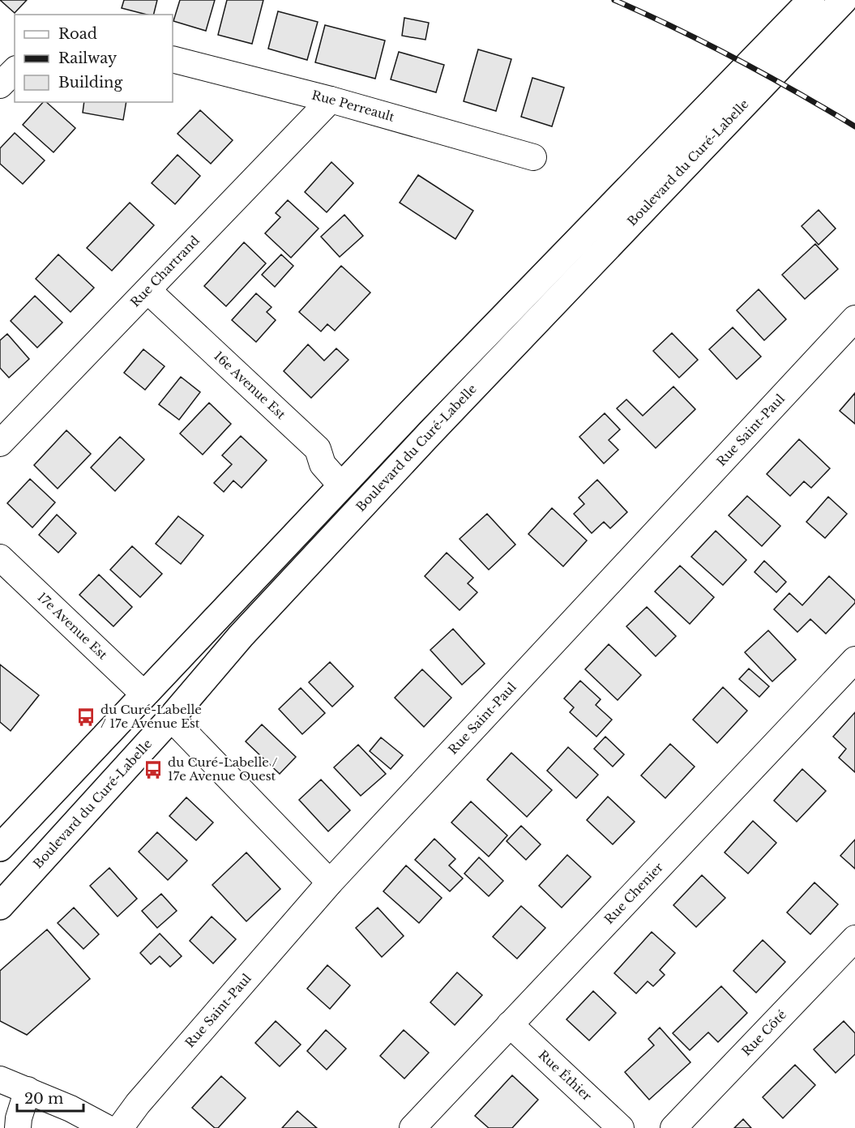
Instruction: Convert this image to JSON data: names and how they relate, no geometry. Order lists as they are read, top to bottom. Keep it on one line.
{"streets":{"main road":["Boulevard du Curé-Labelle"],"street":["Rue Perreault","Rue Chartrand","16e Avenue Est","Rue Saint-Paul","17e Avenue Est","Rue Chenier","Rue Côté","Rue Éthier"]},"crossings":[["Rue Perreault","Rue Chartrand"],["Boulevard du Curé-Labelle","16e Avenue Est"],["Boulevard du Curé-Labelle","17e Avenue Est"],["Rue Chartrand","16e Avenue Est"],["Rue Chenier","Rue Éthier"]],"places":{"bus stop":["du Curé-Labelle / 17e Avenue Est","du Curé-Labelle / 17e Avenue Ouest"]},"legend":["Road","Railway","Building"],"scale_bar":"20 m"}
